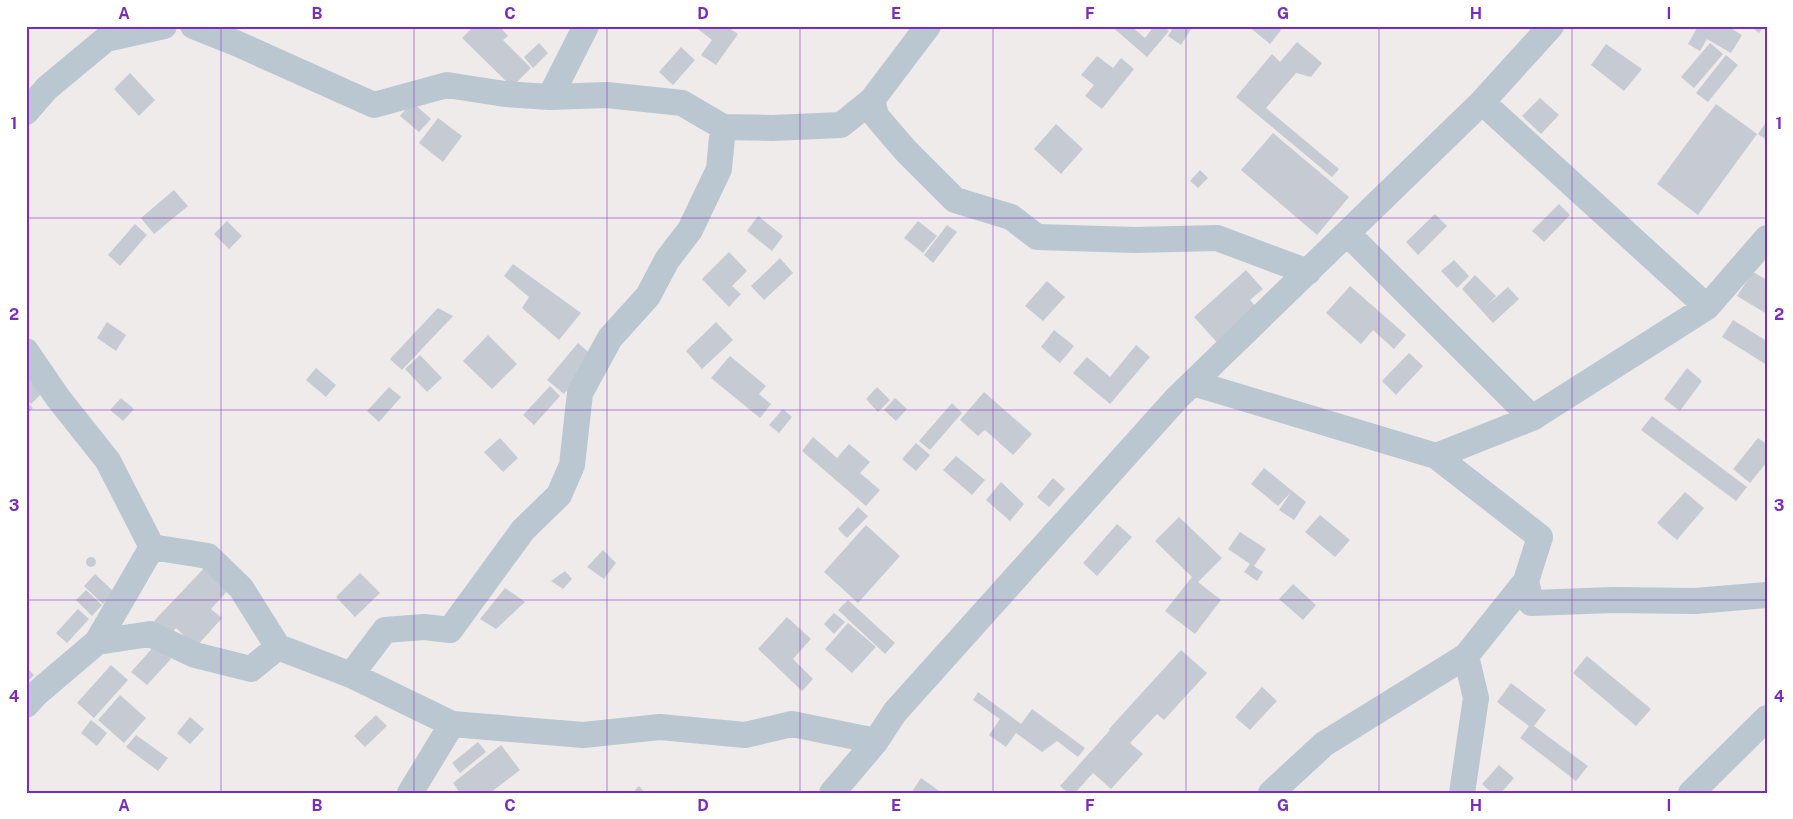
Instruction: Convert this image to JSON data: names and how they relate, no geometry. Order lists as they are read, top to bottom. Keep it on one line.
{"grid":{"columns":["A","B","C","D","E","F","G","H","I"],"rows":["1","2","3","4"]}}
